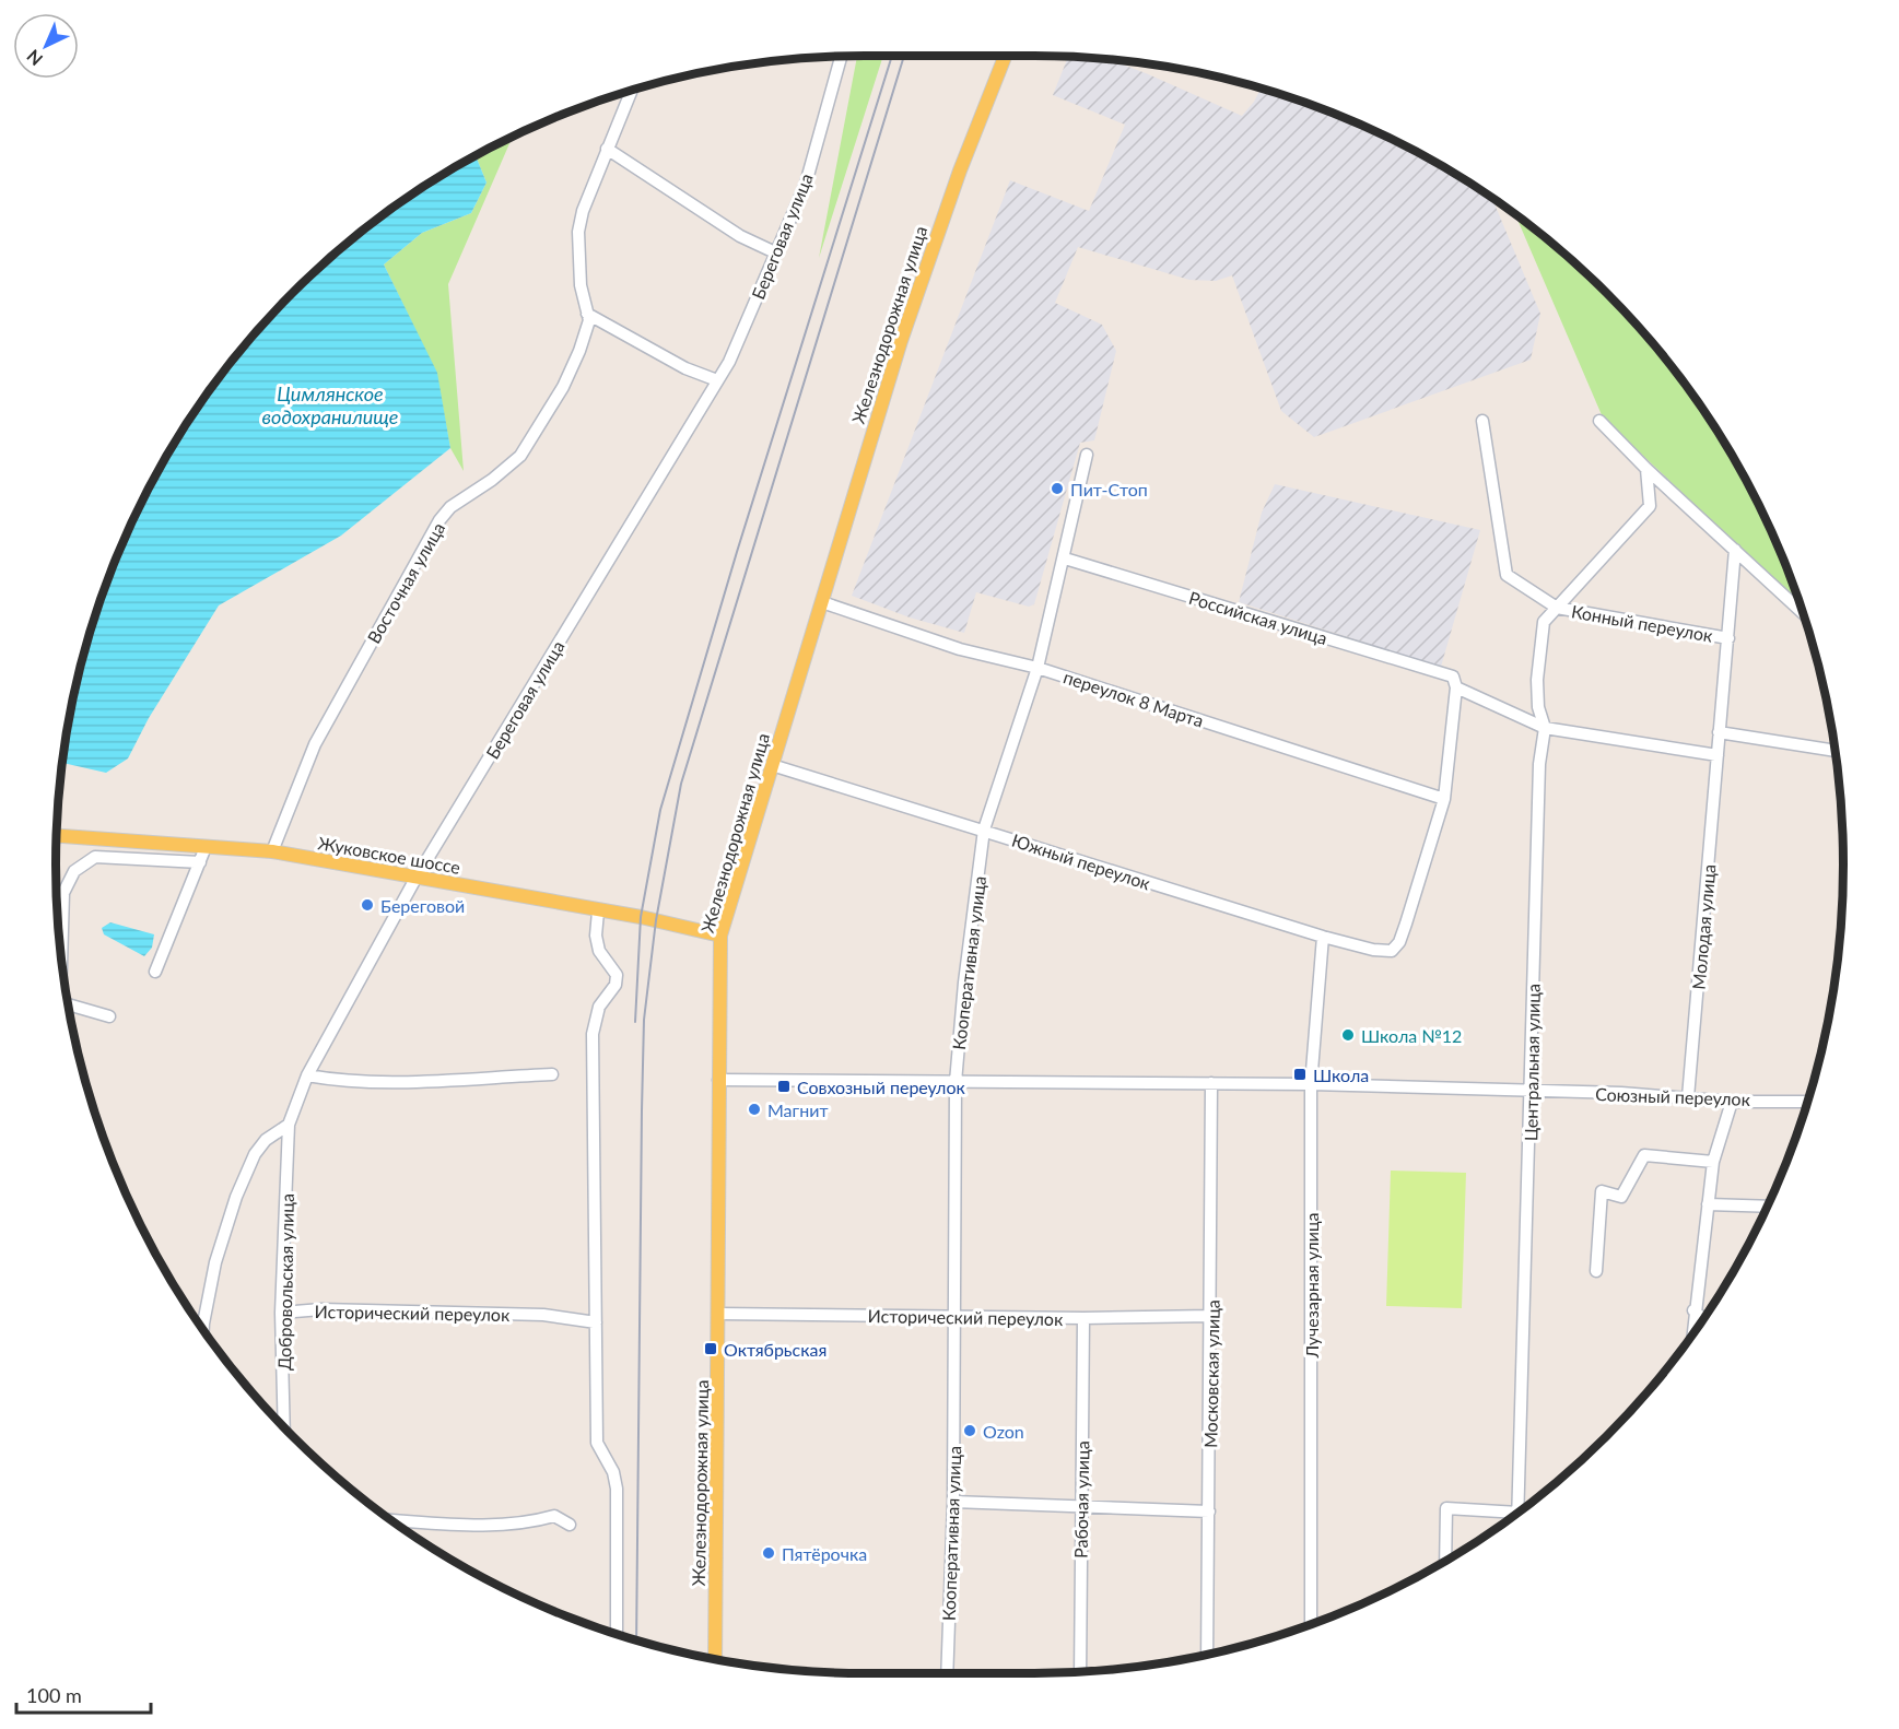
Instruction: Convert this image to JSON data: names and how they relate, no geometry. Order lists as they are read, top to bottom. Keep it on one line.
{"streets":{"main road":["Железнодорожная улица","Жуковское шоссе"],"street":["Береговая улица","Восточная улица","Российская улица","Конный переулок","переулок 8 Марта","Южный переулок","Молодая улица","Кооперативная улица","Центральная улица","Союзный переулок","Добровольская улица","Лучезарная улица","Исторический переулок","Московская улица","Рабочая улица"]},"crossings":[["Береговая улица","Жуковское шоссе"],["Береговая улица","Добровольская улица"],["Железнодорожная улица","переулок 8 Марта"],["Железнодорожная улица","Жуковское шоссе"],["Железнодорожная улица","Южный переулок"],["Железнодорожная улица","Исторический переулок"],["Восточная улица","Жуковское шоссе"],["Российская улица","Кооперативная улица"],["Российская улица","Центральная улица"],["Конный переулок","Молодая улица"],["Конный переулок","Центральная улица"],["переулок 8 Марта","Южный переулок"],["переулок 8 Марта","Кооперативная улица"],["Южный переулок","Кооперативная улица"],["Южный переулок","Лучезарная улица"],["Молодая улица","Союзный переулок"],["Кооперативная улица","Исторический переулок"],["Центральная улица","Союзный переулок"],["Добровольская улица","Исторический переулок"],["Исторический переулок","Московская улица"],["Исторический переулок","Рабочая улица"]],"water":["Цимлянское водохранилище"],"places":{"other":["Пит-Стоп","Береговой","Школа №12","Магнит","Ozon","Пятёрочка"],"transit":["Школа","Совхозный переулок","Октябрьская"]},"scale_bar":"100 m","north":"bottom left"}
